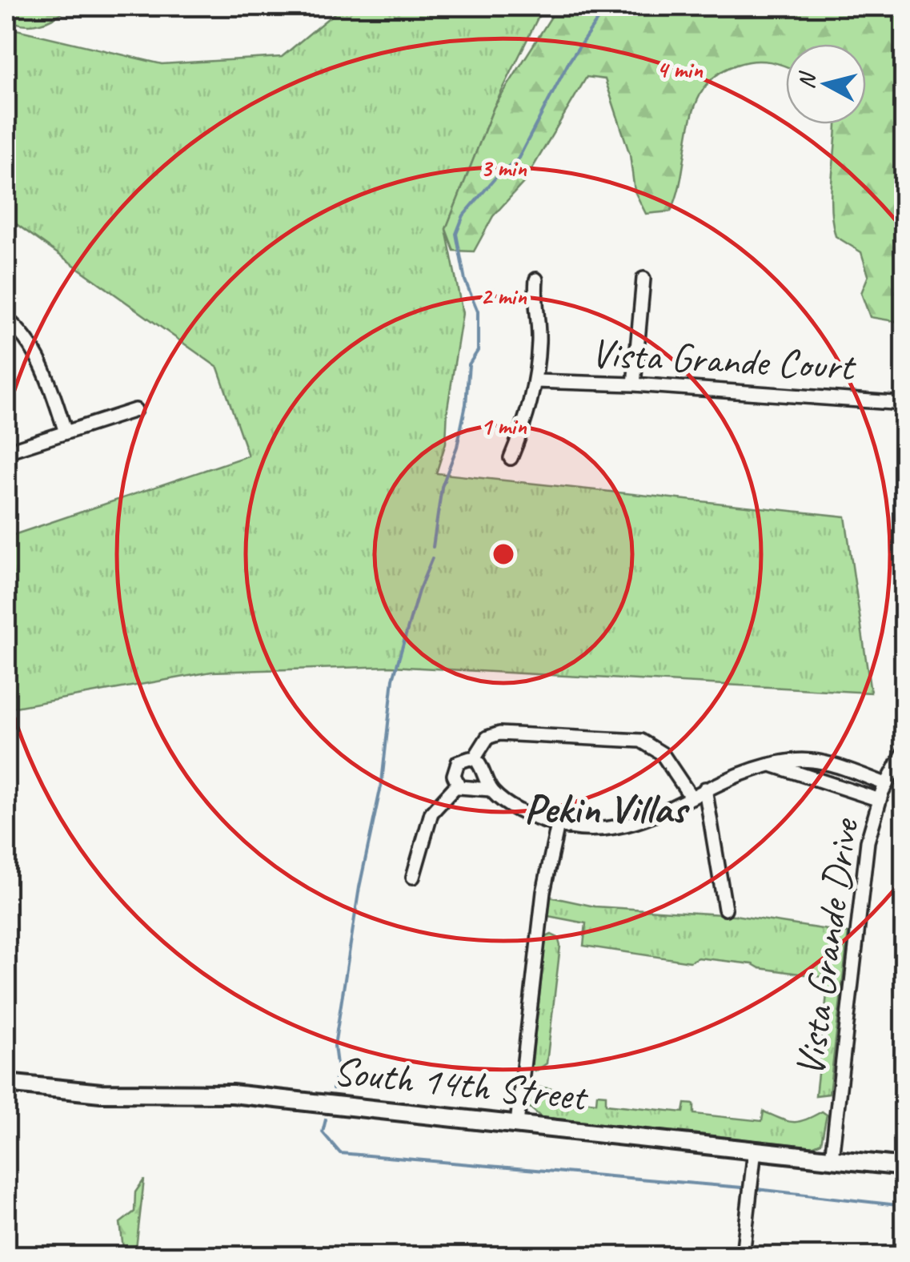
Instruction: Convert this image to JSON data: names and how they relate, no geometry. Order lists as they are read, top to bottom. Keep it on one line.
{"streets":{"main road":["South 14th Street"],"street":["Vista Grande Court","Vista Grande Drive"]},"crossings":[["Vista Grande Drive","South 14th Street"]],"districts":["Pekin Villas"],"north":"left","rings":["4 min","3 min","2 min","1 min"]}
